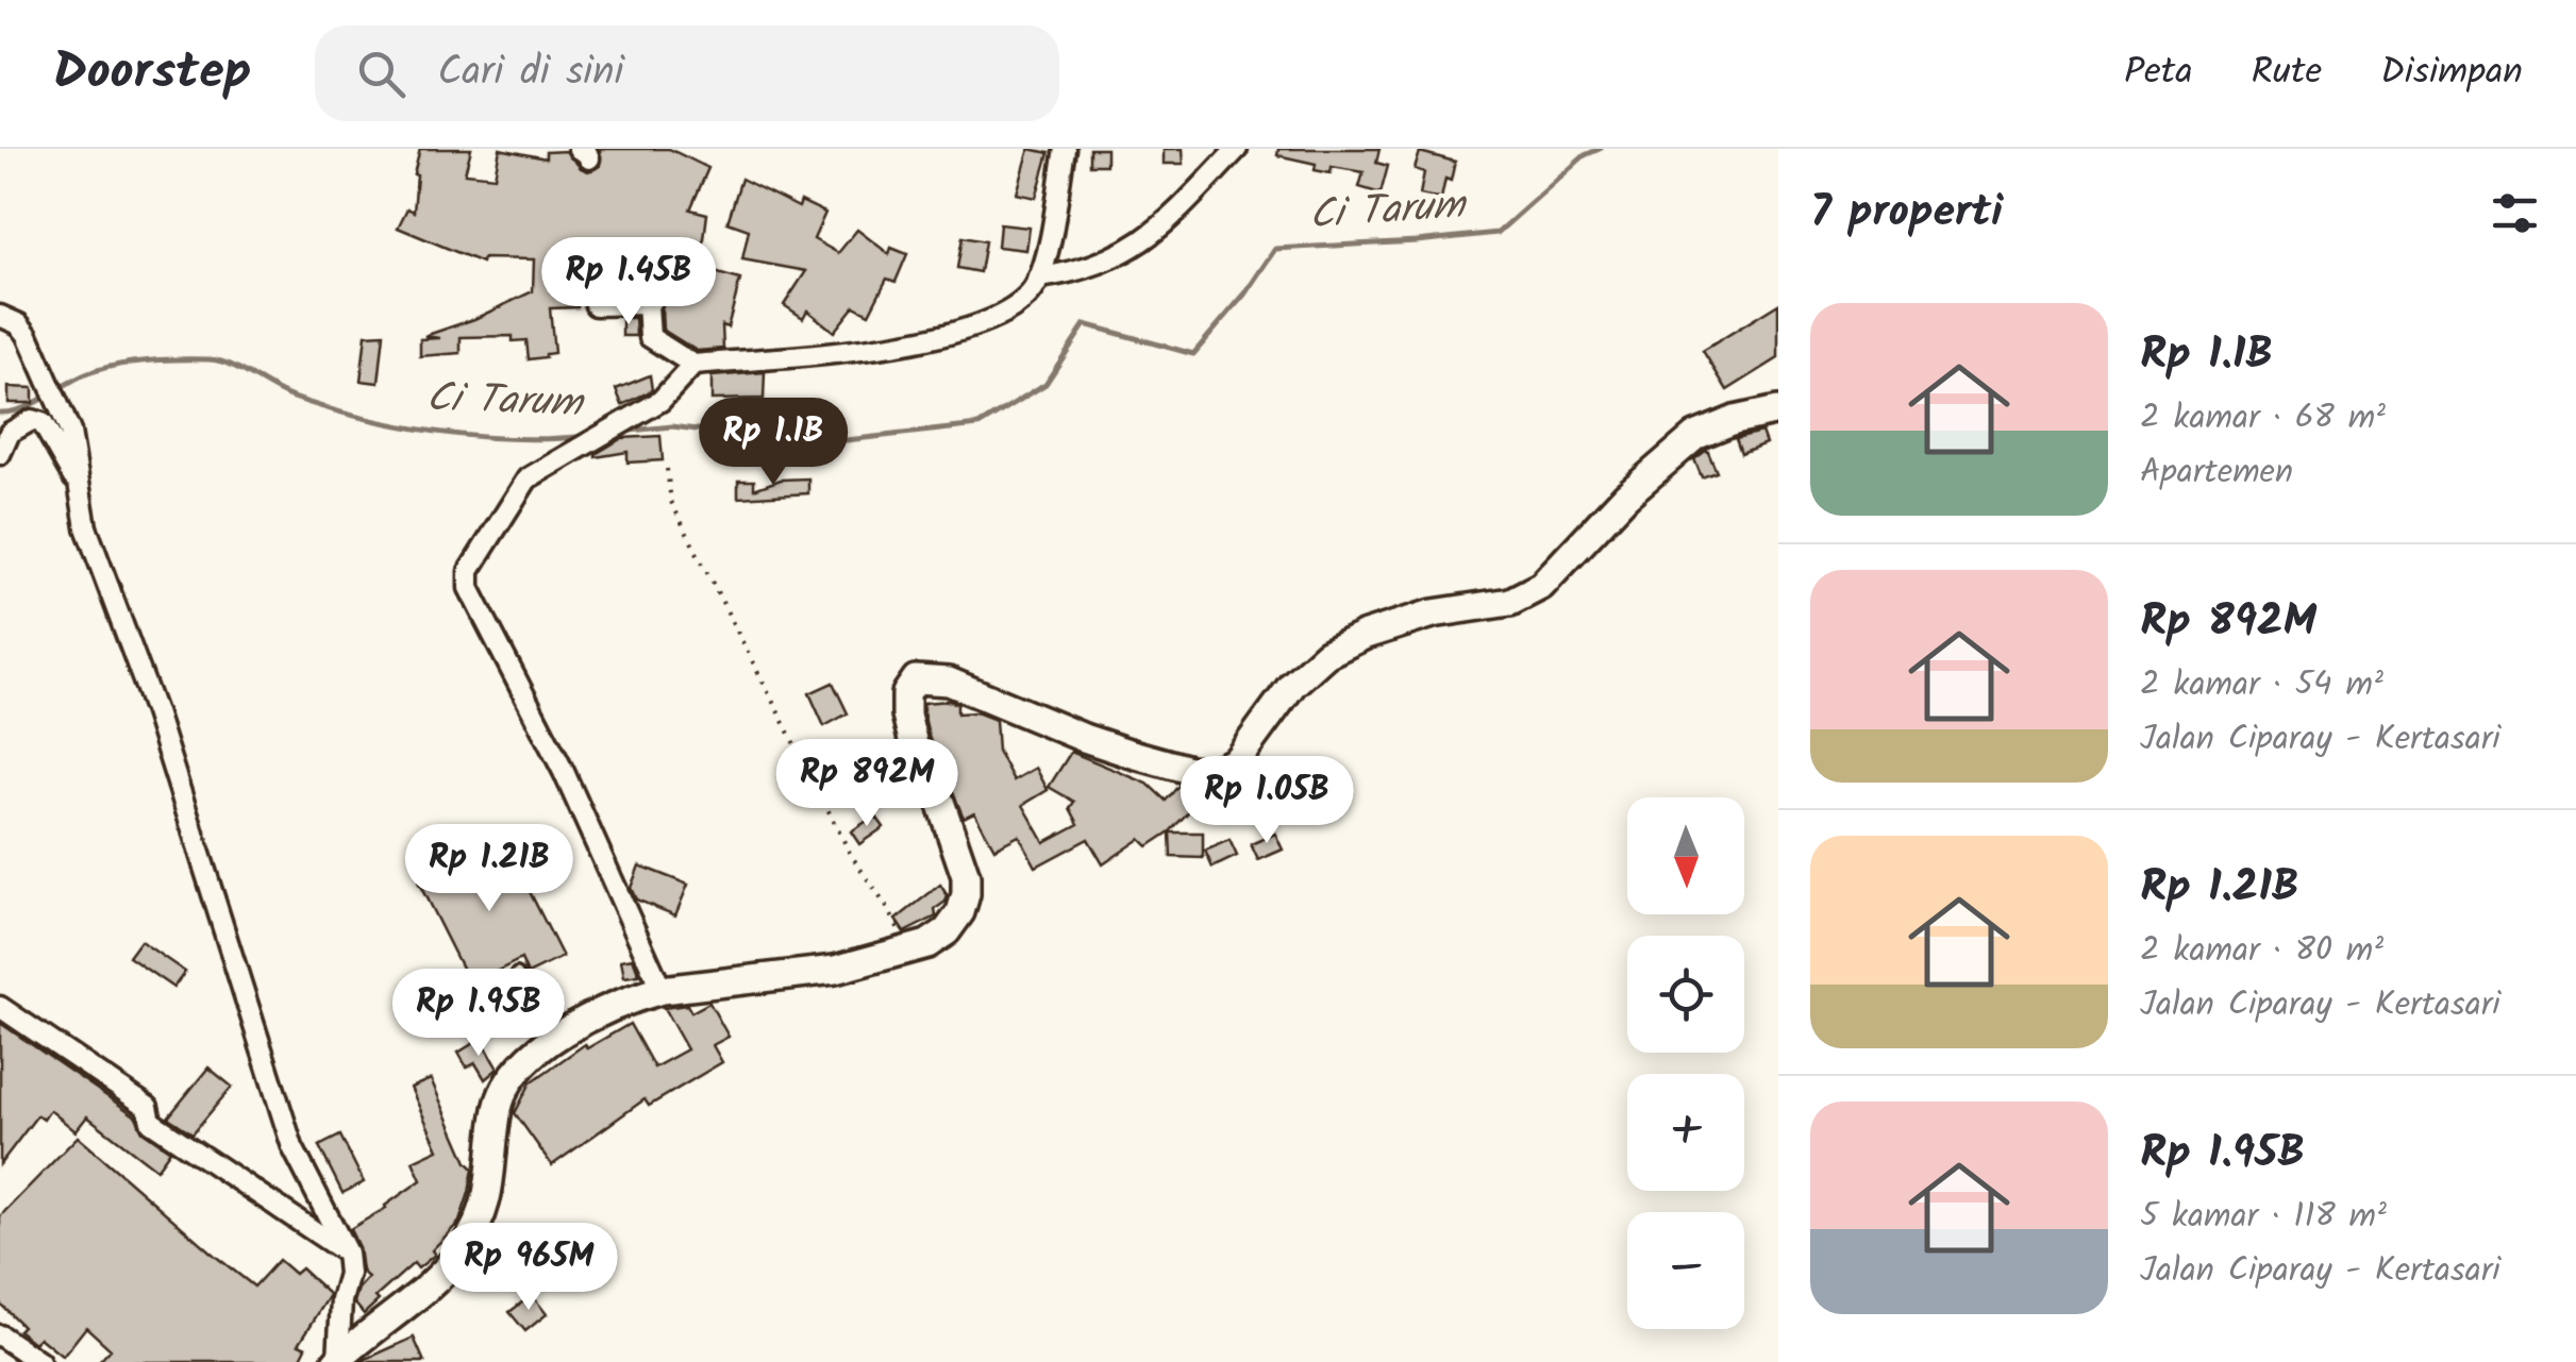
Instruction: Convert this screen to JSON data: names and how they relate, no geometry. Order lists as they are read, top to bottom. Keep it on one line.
{"water":["Ci Tarum"],"north":"bottom","page":{"header":"Doorstep","search":"Cari di sini","nav":["Peta","Rute","Disimpan"],"heading":"7 properti","price":["Rp 1.45B","Rp 1.1B","Rp 892M","Rp 1.05B","Rp 1.21B","Rp 1.95B","Rp 965M"],"list":[{"name":"Rp 1.1B","note":"2 kamar · 68 m² · Apartemen"},{"name":"Rp 892M","note":"2 kamar · 54 m² · Jalan Ciparay - Kertasari"},{"name":"Rp 1.21B","note":"2 kamar · 80 m² · Jalan Ciparay - Kertasari"},{"name":"Rp 1.95B","note":"5 kamar · 118 m² · Jalan Ciparay - Kertasari"}],"map_buttons":["+","−"]}}
